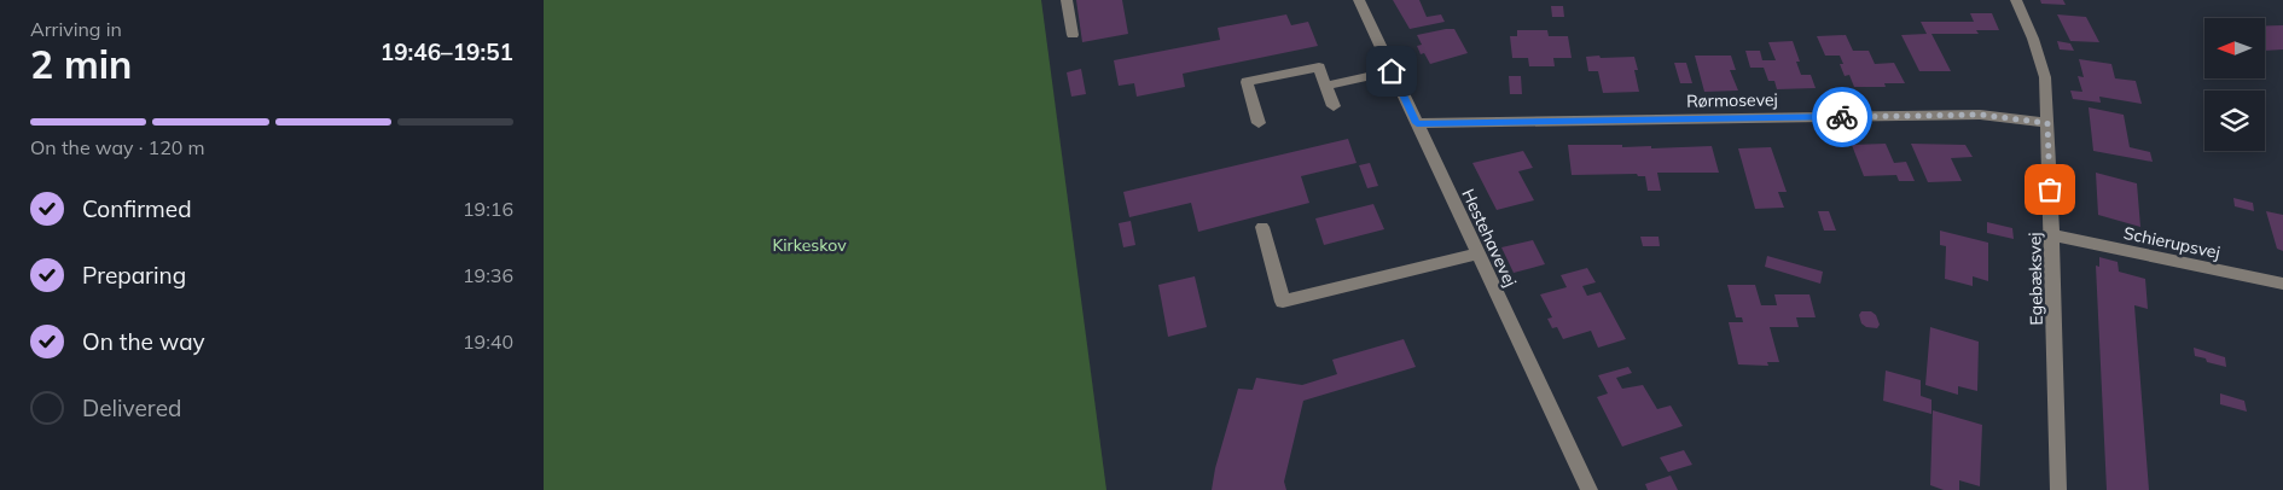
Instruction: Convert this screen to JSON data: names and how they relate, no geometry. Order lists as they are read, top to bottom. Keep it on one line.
{"streets":{"street":["Rørmosevej","Hestehavevej","Schierupsvej","Egebæksvej"]},"crossings":[["Rørmosevej","Hestehavevej"],["Rørmosevej","Egebæksvej"],["Schierupsvej","Egebæksvej"]],"parks":["Kirkeskov"],"north":"left","page":{"heading":["2 min","Arriving in","19:46–19:51"],"bar":"On the way · 120 m","list":[["Confirmed","19:16"],["Preparing","19:36"],["On the way","19:40"],"Delivered"]}}
